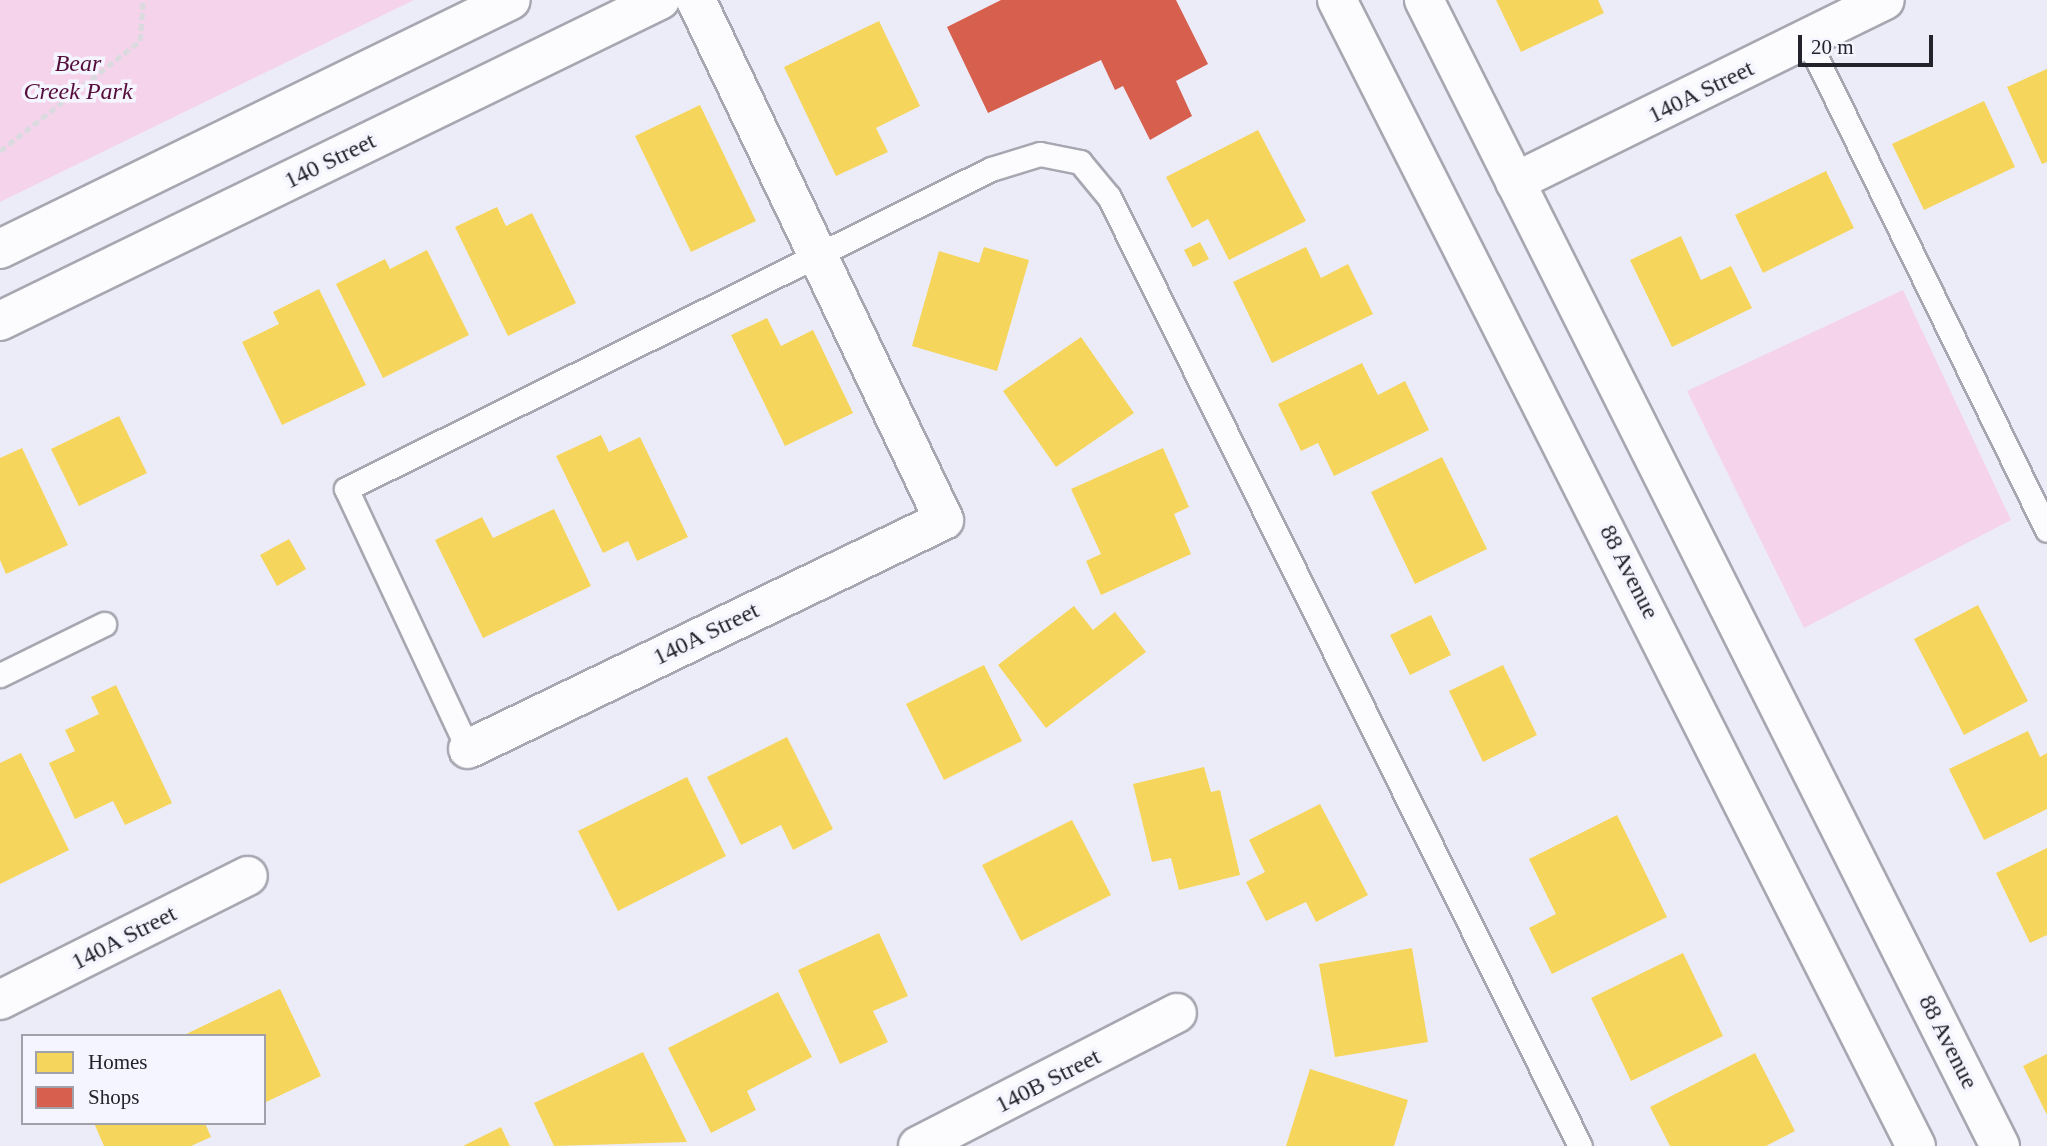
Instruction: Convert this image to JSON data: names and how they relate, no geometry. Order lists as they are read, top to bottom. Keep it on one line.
{"streets":{"main road":["140A Street","140 Street","88 Avenue","140B Street"]},"crossings":[["140A Street","88 Avenue"]],"parks":["Bear Creek Park"],"legend":["Homes","Shops"],"scale_bar":"20 m"}
